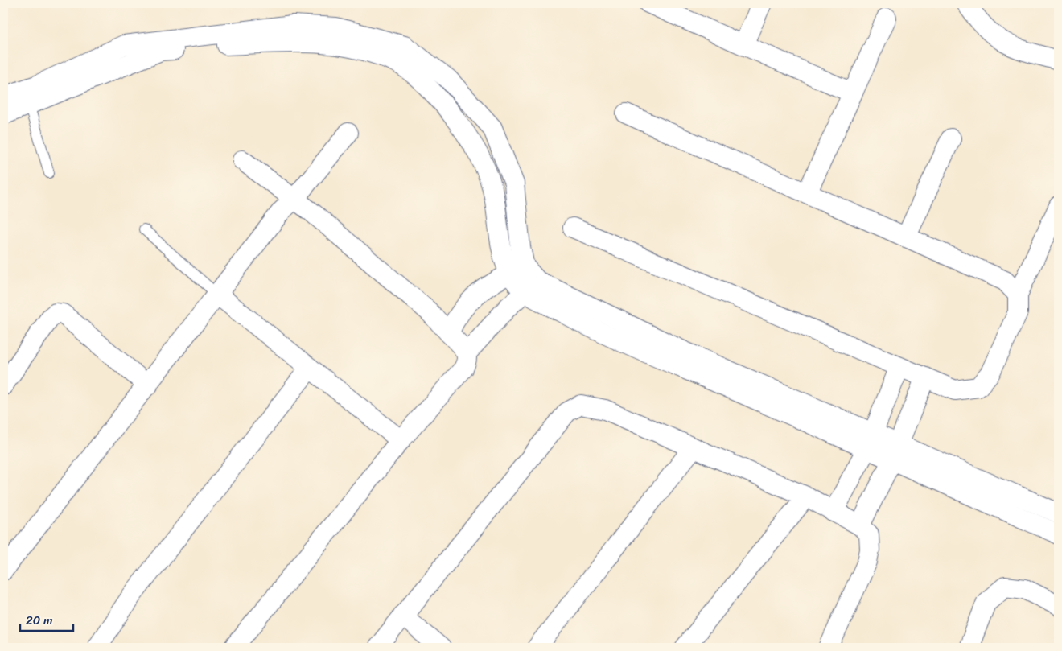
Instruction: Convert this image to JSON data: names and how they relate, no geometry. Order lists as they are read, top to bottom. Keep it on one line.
{"scale_bar":"20 m"}
